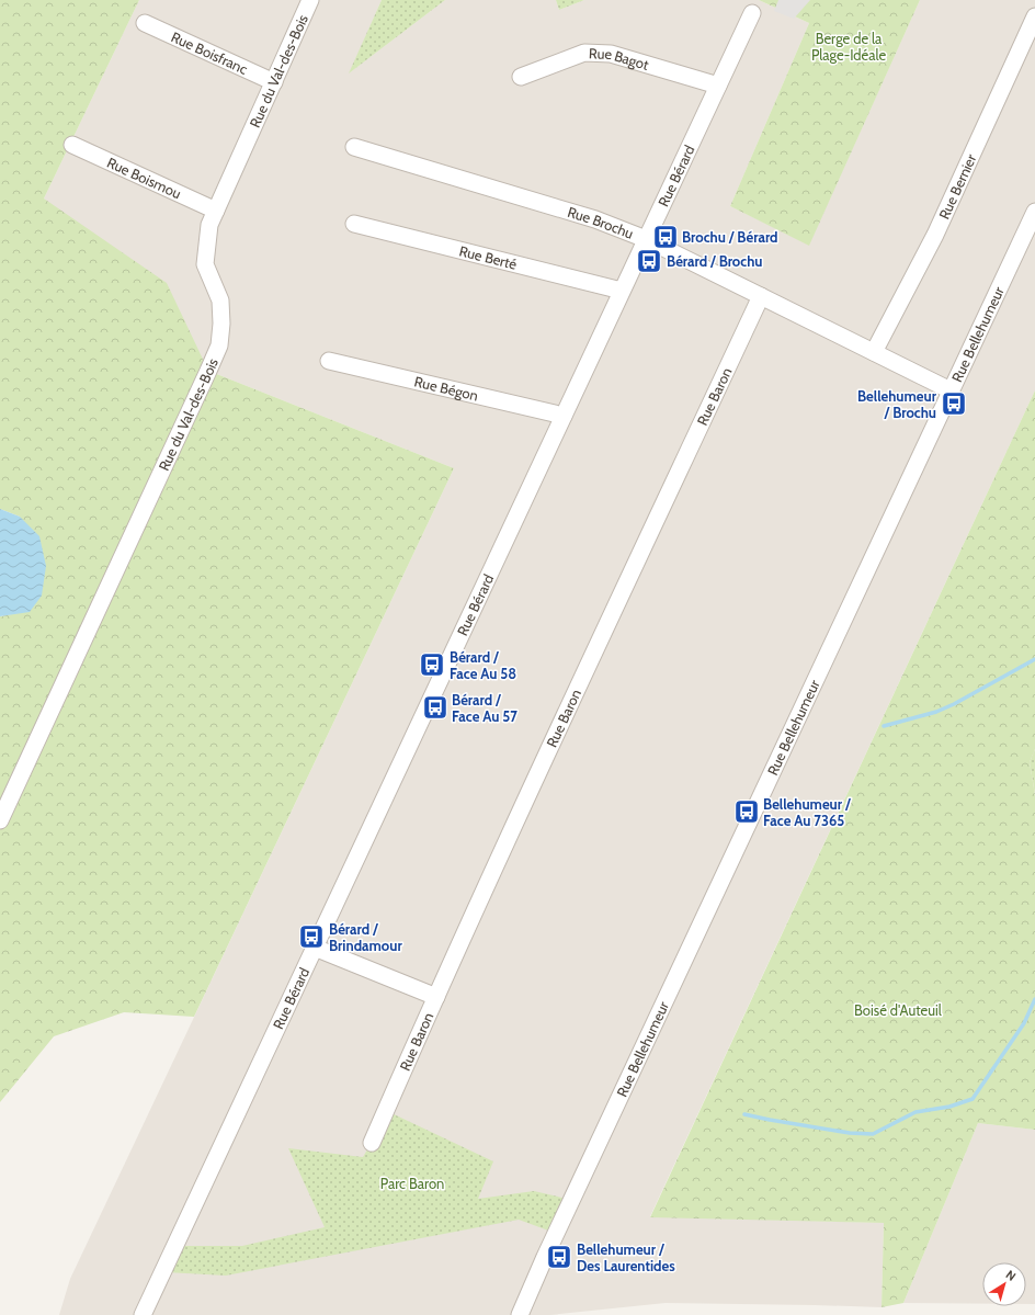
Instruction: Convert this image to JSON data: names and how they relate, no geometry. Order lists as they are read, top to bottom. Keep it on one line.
{"streets":{"street":["Rue Boisfranc","Rue Bagot","Rue du Val-des-Bois","Rue Bérard","Rue Boismou","Rue Bernier","Rue Brochu","Rue Berté","Rue Bellehumeur","Rue Bégon","Rue Baron"]},"crossings":[["Rue Boisfranc","Rue du Val-des-Bois"],["Rue Bagot","Rue Bérard"],["Rue du Val-des-Bois","Rue Boismou"],["Rue Bérard","Rue Brochu"],["Rue Bérard","Rue Berté"],["Rue Bérard","Rue Bégon"],["Rue Bernier","Rue Brochu"],["Rue Brochu","Rue Bellehumeur"],["Rue Brochu","Rue Baron"]],"parks":["Berge de la Plage-Idéale","Boisé d'Auteuil","Parc Baron"],"places":{"bus stop":["Brochu / Bérard","Bérard / Brochu","Bellehumeur / Brochu","Bérard / Face Au 58","Bérard / Face Au 57","Bellehumeur / Face Au 7365","Bérard / Brindamour","Bellehumeur / Des Laurentides"]},"north":"top right"}
